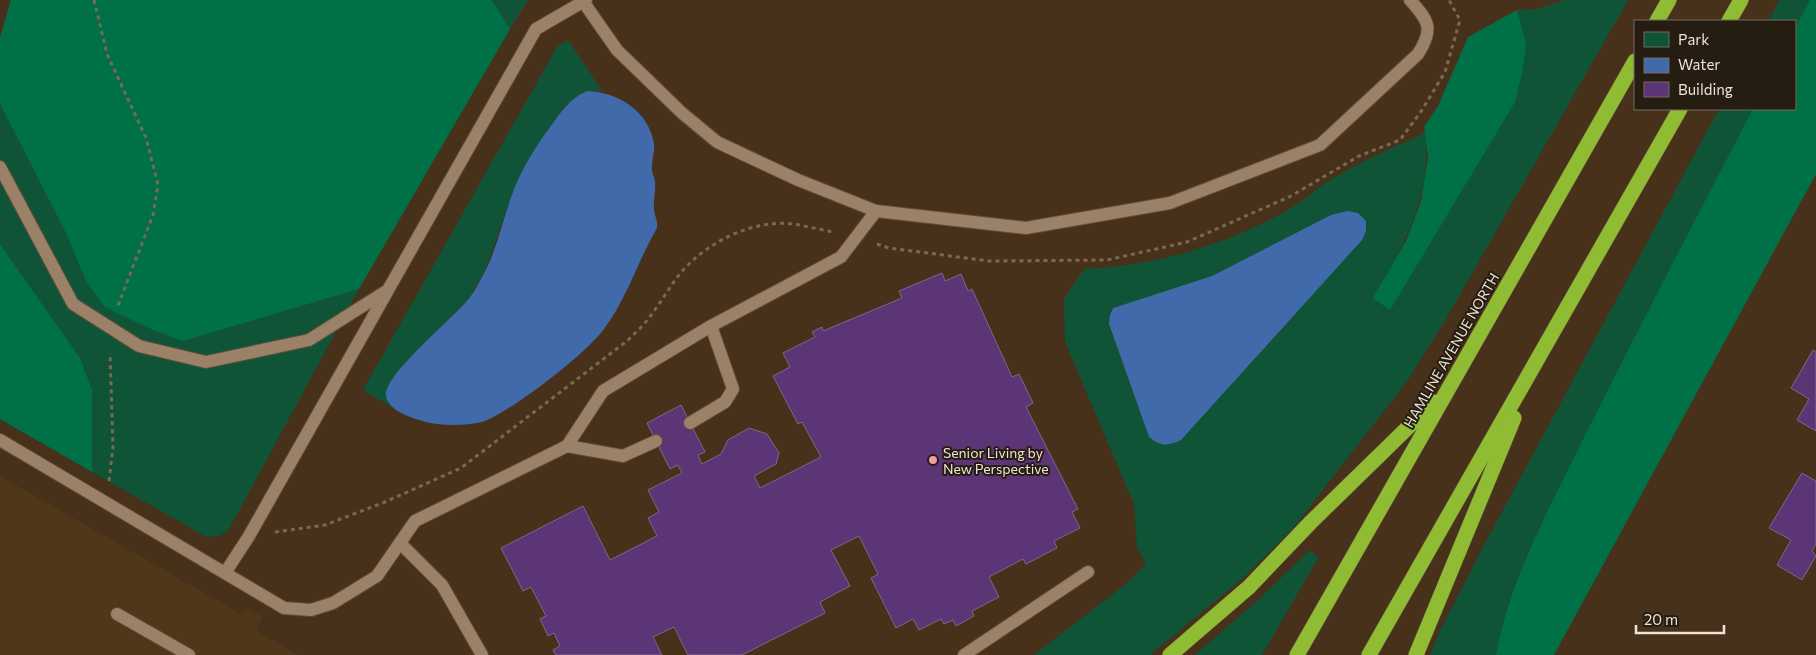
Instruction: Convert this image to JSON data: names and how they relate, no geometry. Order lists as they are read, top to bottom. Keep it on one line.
{"streets":{"highway":["HAMLINE AVENUE NORTH"]},"places":["Senior Living by New Perspective"],"legend":["Park","Water","Building"],"scale_bar":"20 m"}
